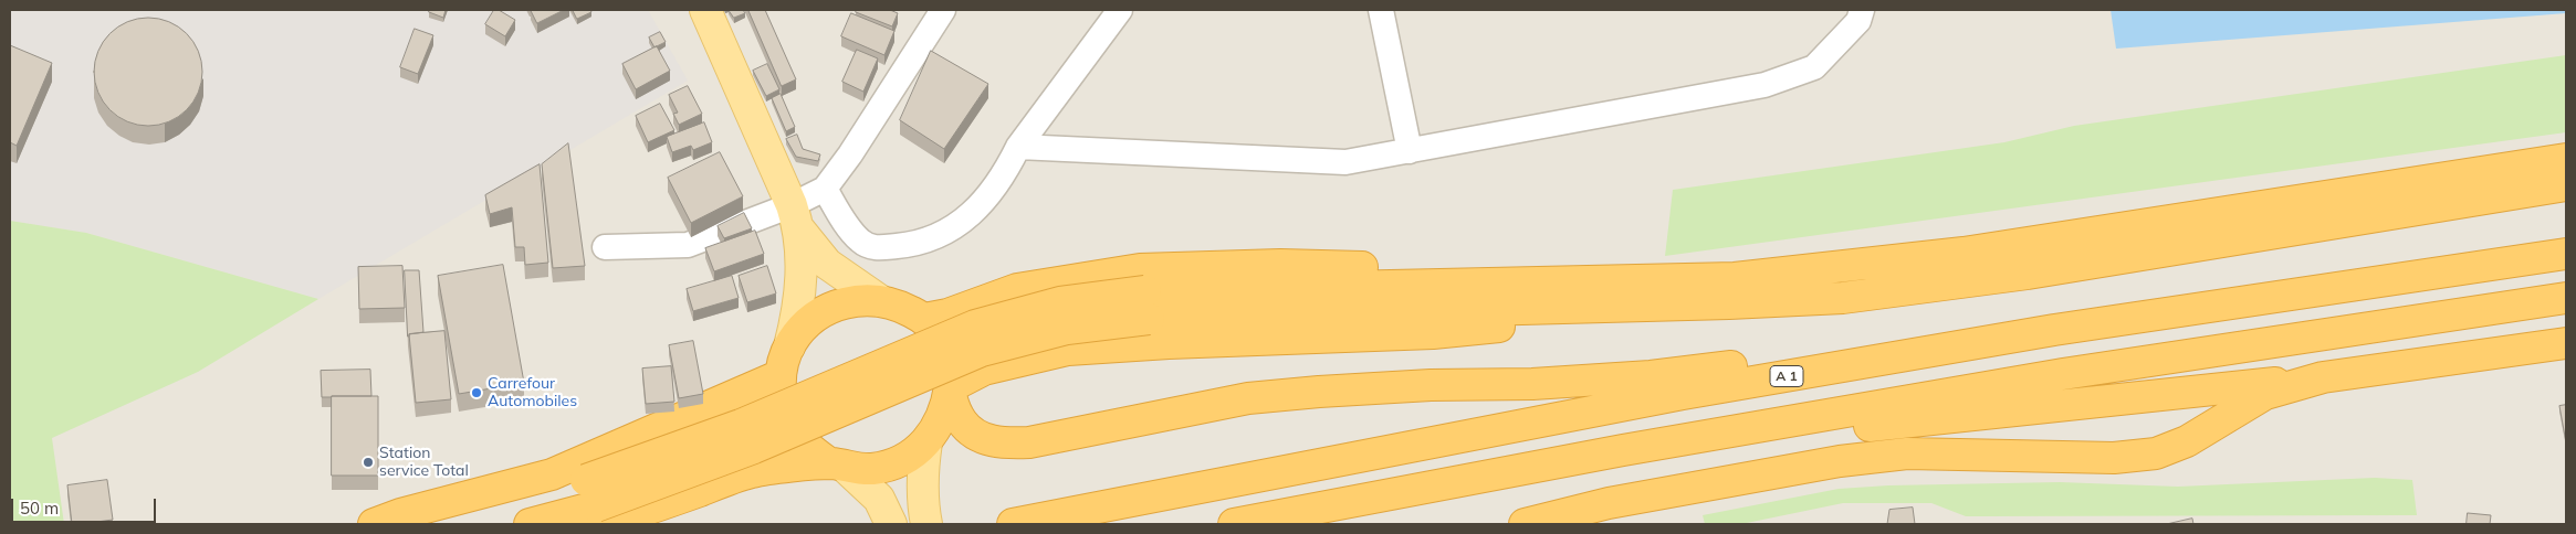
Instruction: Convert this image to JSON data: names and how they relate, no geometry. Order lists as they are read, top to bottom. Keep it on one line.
{"streets":{"highway":["A 1"]},"places":["Carrefour Automobiles","Station service Total"],"scale_bar":"50 m"}
